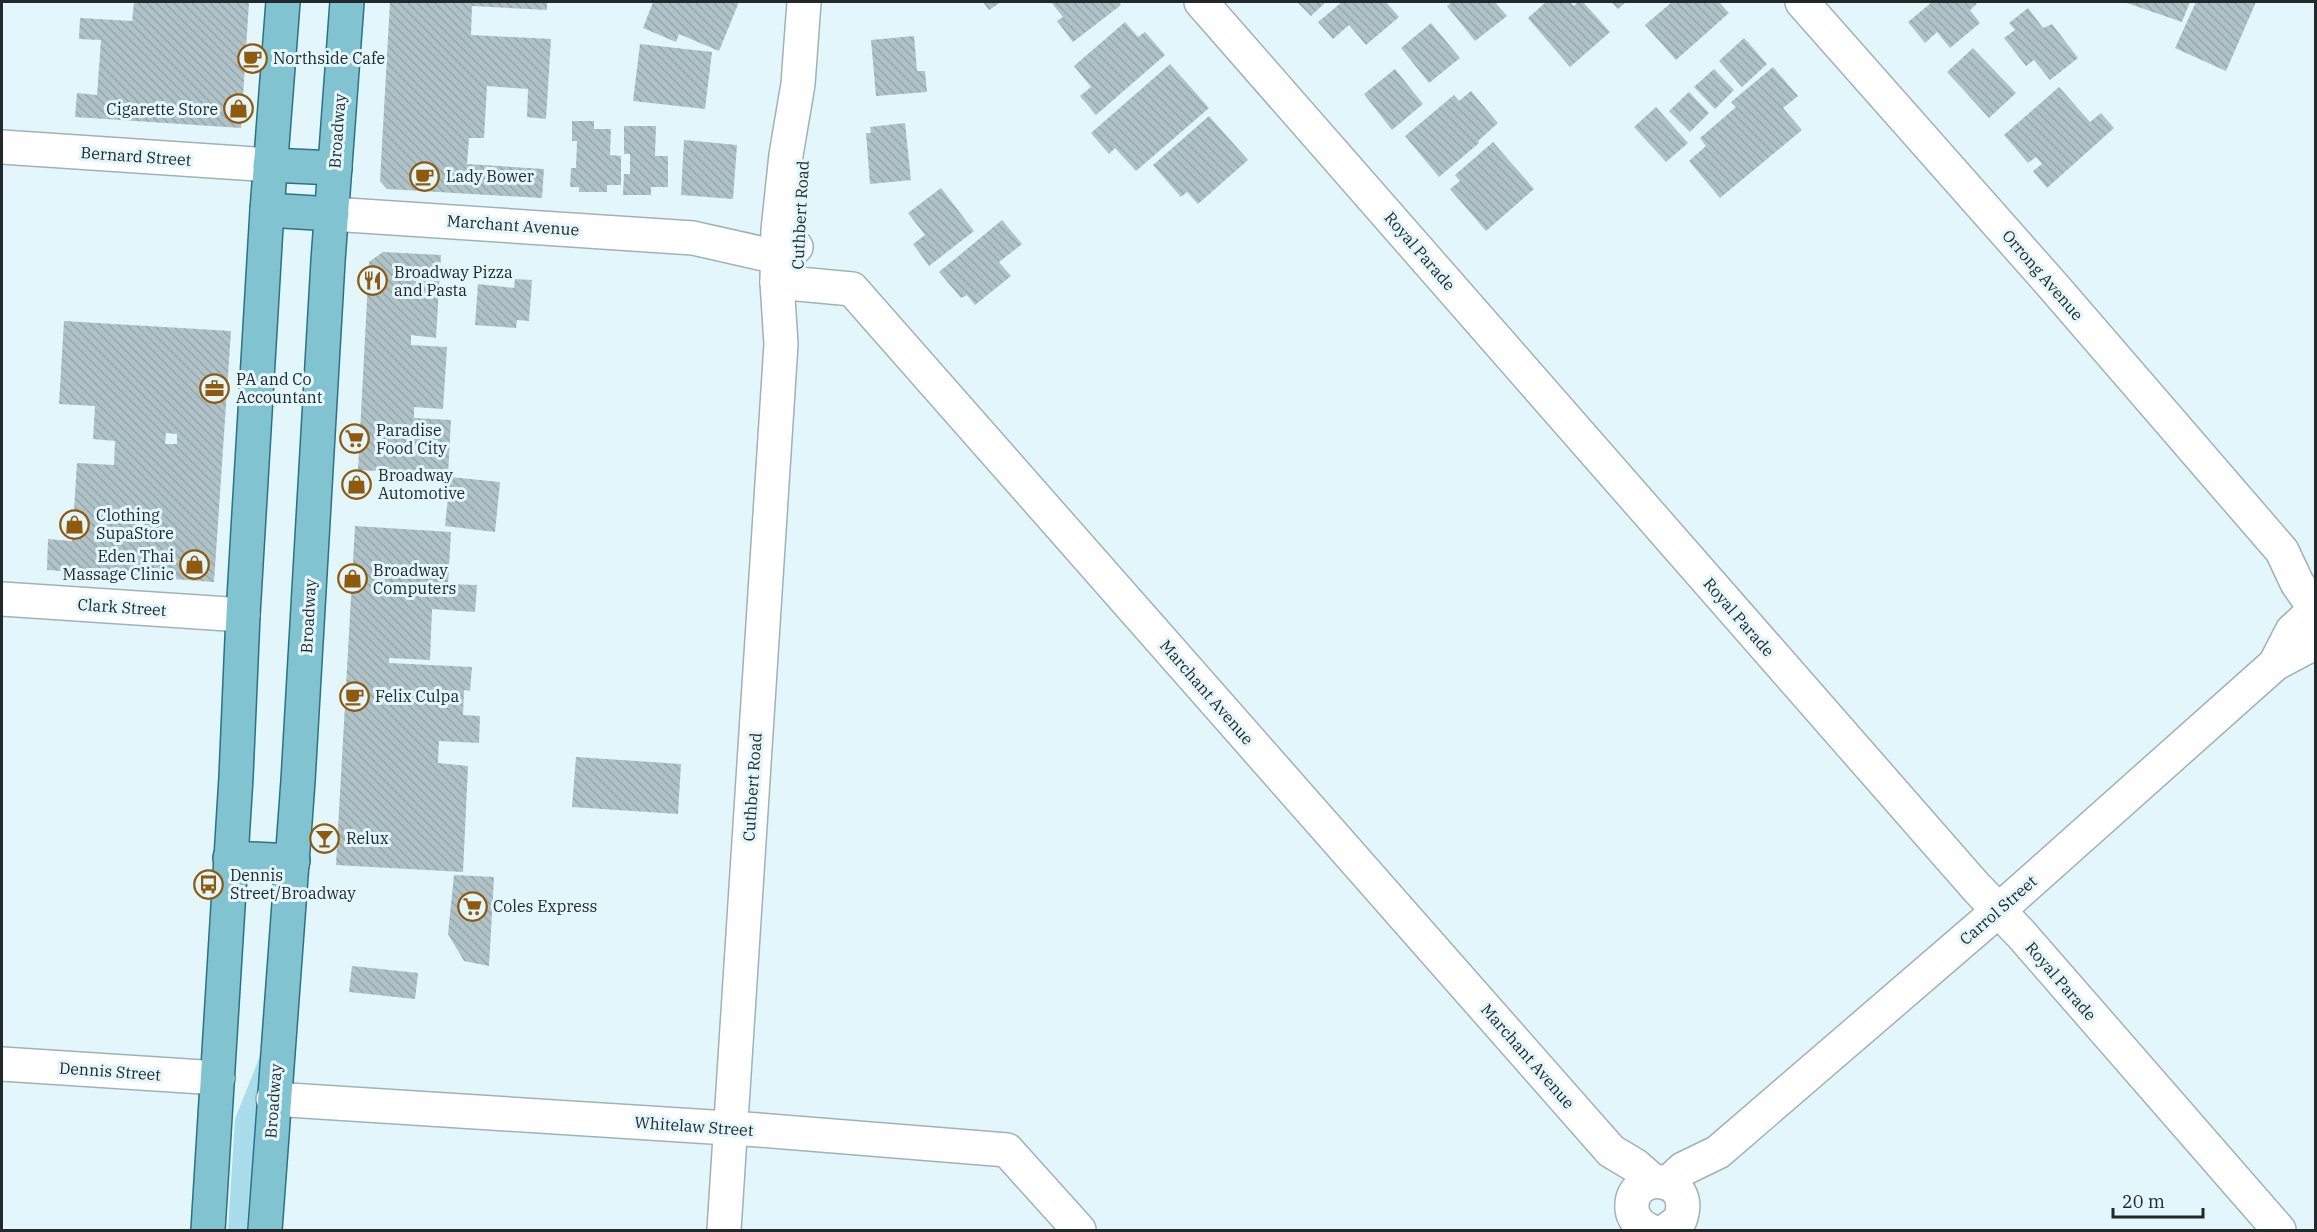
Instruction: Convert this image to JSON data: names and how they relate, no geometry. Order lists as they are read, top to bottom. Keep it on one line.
{"streets":{"main road":["Broadway"],"street":["Bernard Street","Cuthbert Road","Marchant Avenue","Royal Parade","Orrong Avenue","Clark Street","Carrol Street","Dennis Street","Whitelaw Street"]},"crossings":[["Broadway","Marchant Avenue"],["Broadway","Whitelaw Street"],["Cuthbert Road","Marchant Avenue"],["Cuthbert Road","Whitelaw Street"],["Marchant Avenue","Carrol Street"],["Royal Parade","Carrol Street"],["Orrong Avenue","Carrol Street"]],"places":{"cafe":["Northside Cafe","Lady Bower","Felix Culpa"],"shop":["Cigarette Store","Broadway Automotive","Clothing SupaStore","Eden Thai Massage Clinic","Broadway Computers"],"restaurant":["Broadway Pizza and Pasta"],"office":["PA and Co Accountant"],"supermarket":["Paradise Food City","Coles Express"],"bar":["Relux"],"bus stop":["Dennis Street/Broadway"]},"scale_bar":"20 m"}
